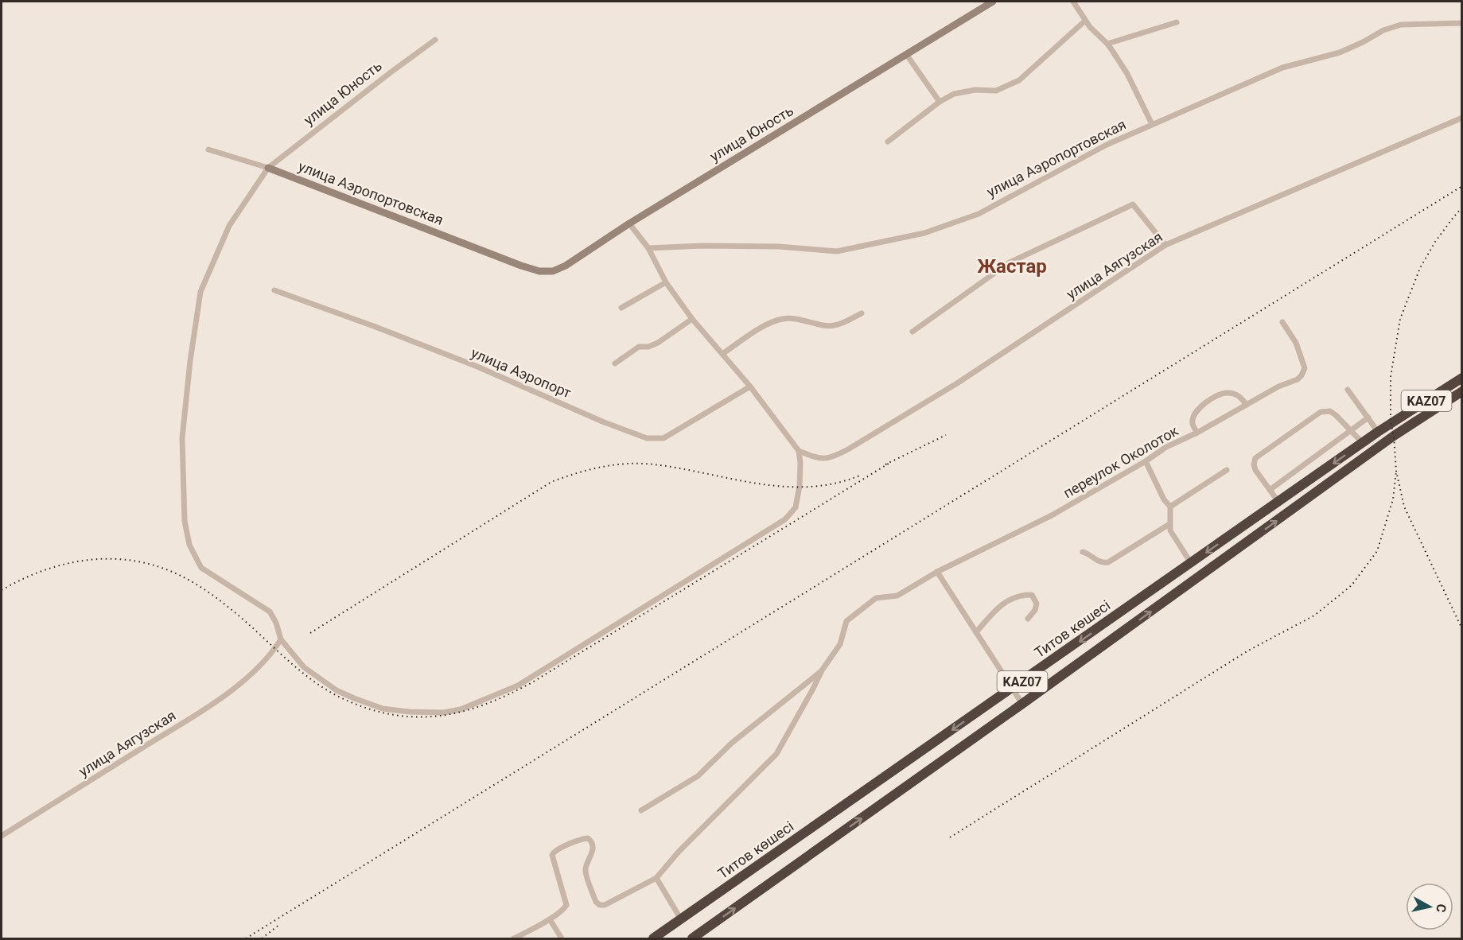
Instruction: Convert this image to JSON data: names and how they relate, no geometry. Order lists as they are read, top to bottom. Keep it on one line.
{"streets":{"highway":["KAZ07","Титов көшесі"],"street":["улица Юность","улица Аэропортовская","улица Аягузская","улица Аэропорт","переулок Околоток"]},"crossings":[["улица Юность","улица Аэропортовская"],["улица Юность","улица Аягузская"]],"districts":["Жастар"],"north":"right"}
